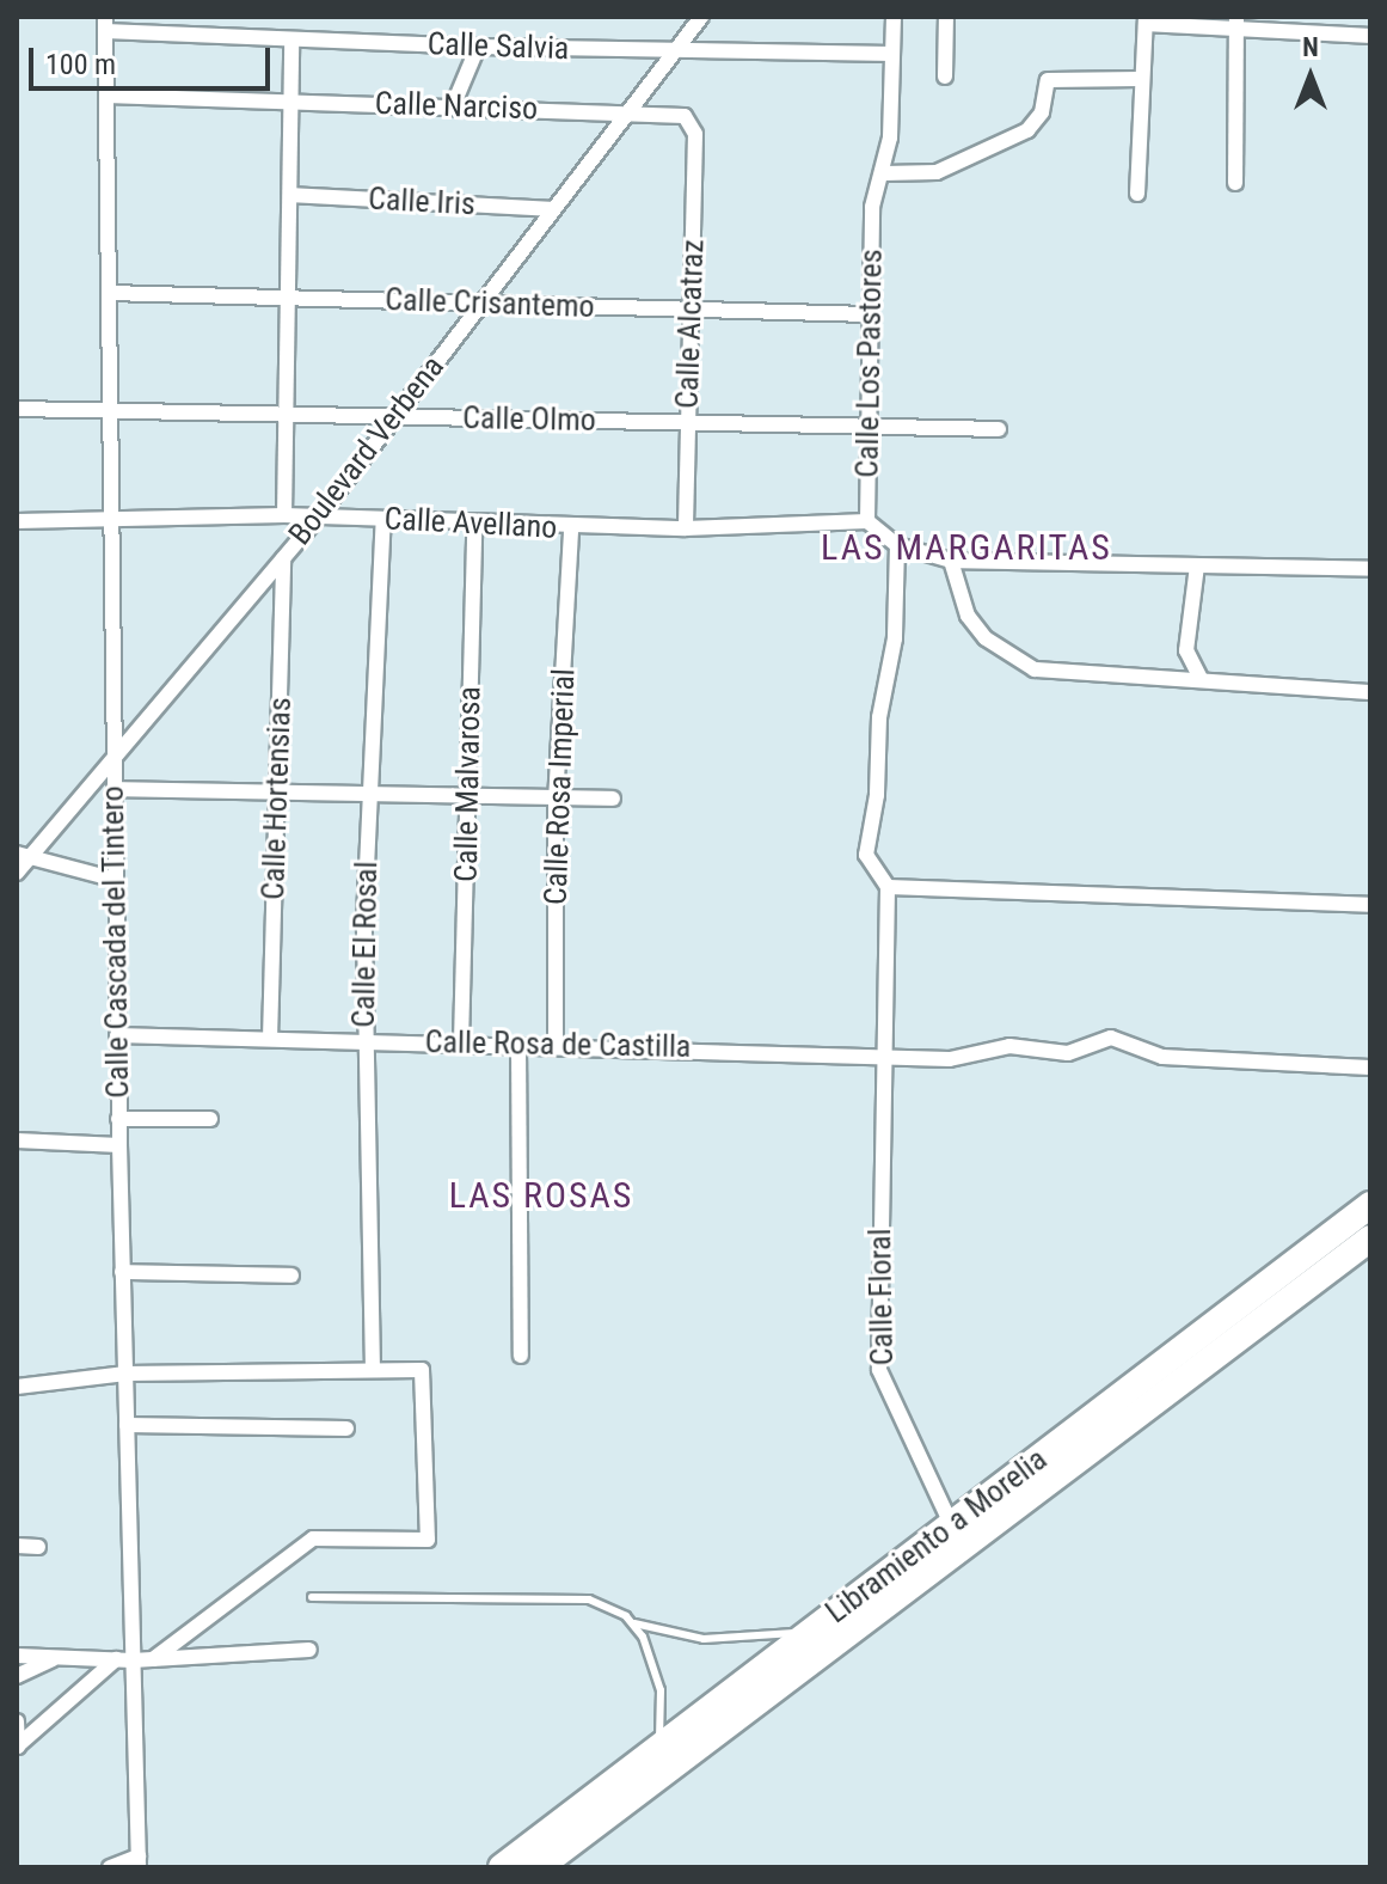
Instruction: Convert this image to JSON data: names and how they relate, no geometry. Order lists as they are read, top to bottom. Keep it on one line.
{"streets":{"highway":["Libramiento a Morelia"],"street":["Calle Salvia","Calle Narciso","Calle Iris","Calle Crisantemo","Calle Alcatraz","Calle Los Pastores","Calle Olmo","Boulevard Verbena","Calle Avellano","Calle Malvarosa","Calle Rosa Imperial","Calle Hortensias","Calle Cascada del Tintero","Calle El Rosal","Calle Rosa de Castilla","Calle Floral"]},"crossings":[["Calle Salvia","Calle Los Pastores"],["Calle Salvia","Boulevard Verbena"],["Calle Salvia","Calle Cascada del Tintero"],["Calle Narciso","Calle Alcatraz"],["Calle Narciso","Boulevard Verbena"],["Calle Narciso","Calle Cascada del Tintero"],["Calle Iris","Boulevard Verbena"],["Calle Crisantemo","Calle Alcatraz"],["Calle Crisantemo","Calle Los Pastores"],["Calle Crisantemo","Boulevard Verbena"],["Calle Crisantemo","Calle Cascada del Tintero"],["Calle Alcatraz","Calle Olmo"],["Calle Alcatraz","Calle Avellano"],["Calle Los Pastores","Calle Olmo"],["Calle Los Pastores","Calle Avellano"],["Calle Olmo","Boulevard Verbena"],["Calle Olmo","Calle Cascada del Tintero"],["Boulevard Verbena","Calle Avellano"],["Boulevard Verbena","Calle Hortensias"],["Boulevard Verbena","Calle Cascada del Tintero"],["Calle Avellano","Calle Malvarosa"],["Calle Avellano","Calle Rosa Imperial"],["Calle Avellano","Calle Cascada del Tintero"],["Calle Avellano","Calle El Rosal"],["Calle Malvarosa","Calle Rosa de Castilla"],["Calle Rosa Imperial","Calle Rosa de Castilla"],["Calle Hortensias","Calle Rosa de Castilla"],["Calle Cascada del Tintero","Calle Rosa de Castilla"],["Calle El Rosal","Calle Rosa de Castilla"],["Calle Rosa de Castilla","Calle Floral"],["Calle Floral","Libramiento a Morelia"]],"districts":["LAS MARGARITAS","LAS ROSAS"],"scale_bar":"100 m","north":"top"}
